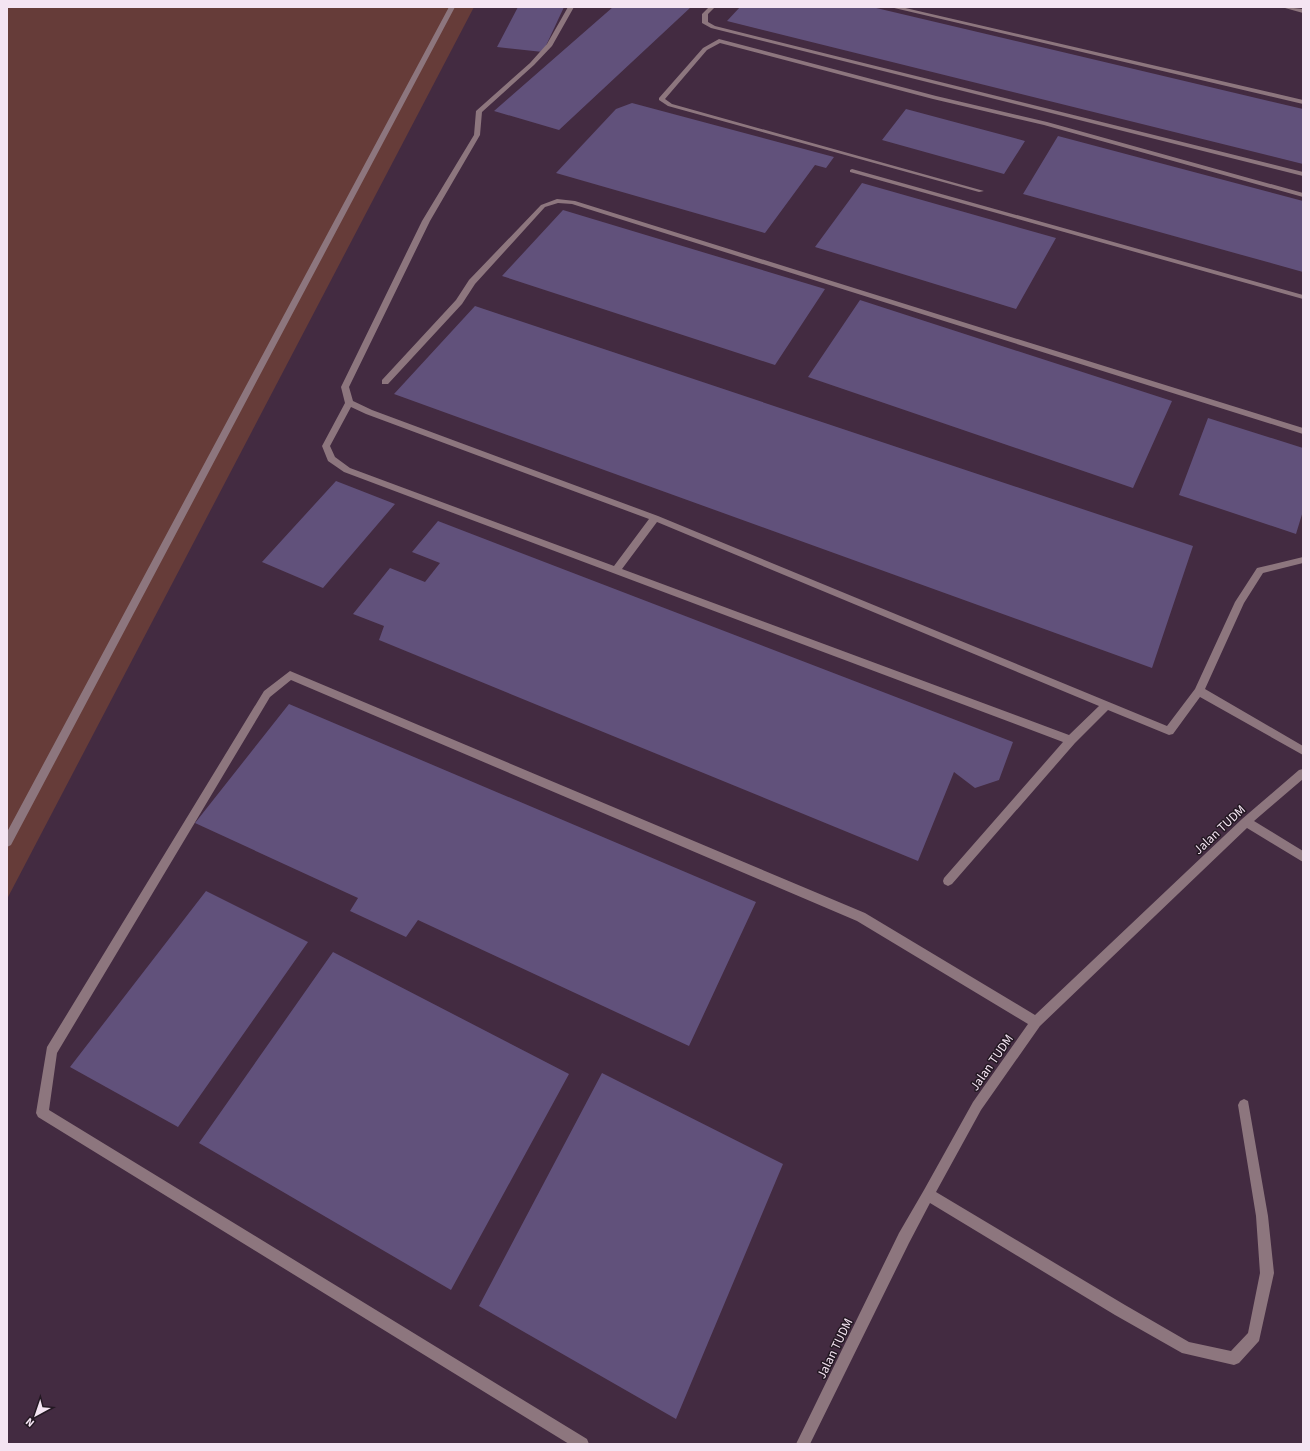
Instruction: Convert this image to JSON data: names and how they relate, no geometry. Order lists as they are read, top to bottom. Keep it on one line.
{"streets":{"street":["Jalan TUDM"]},"north":"bottom left"}
